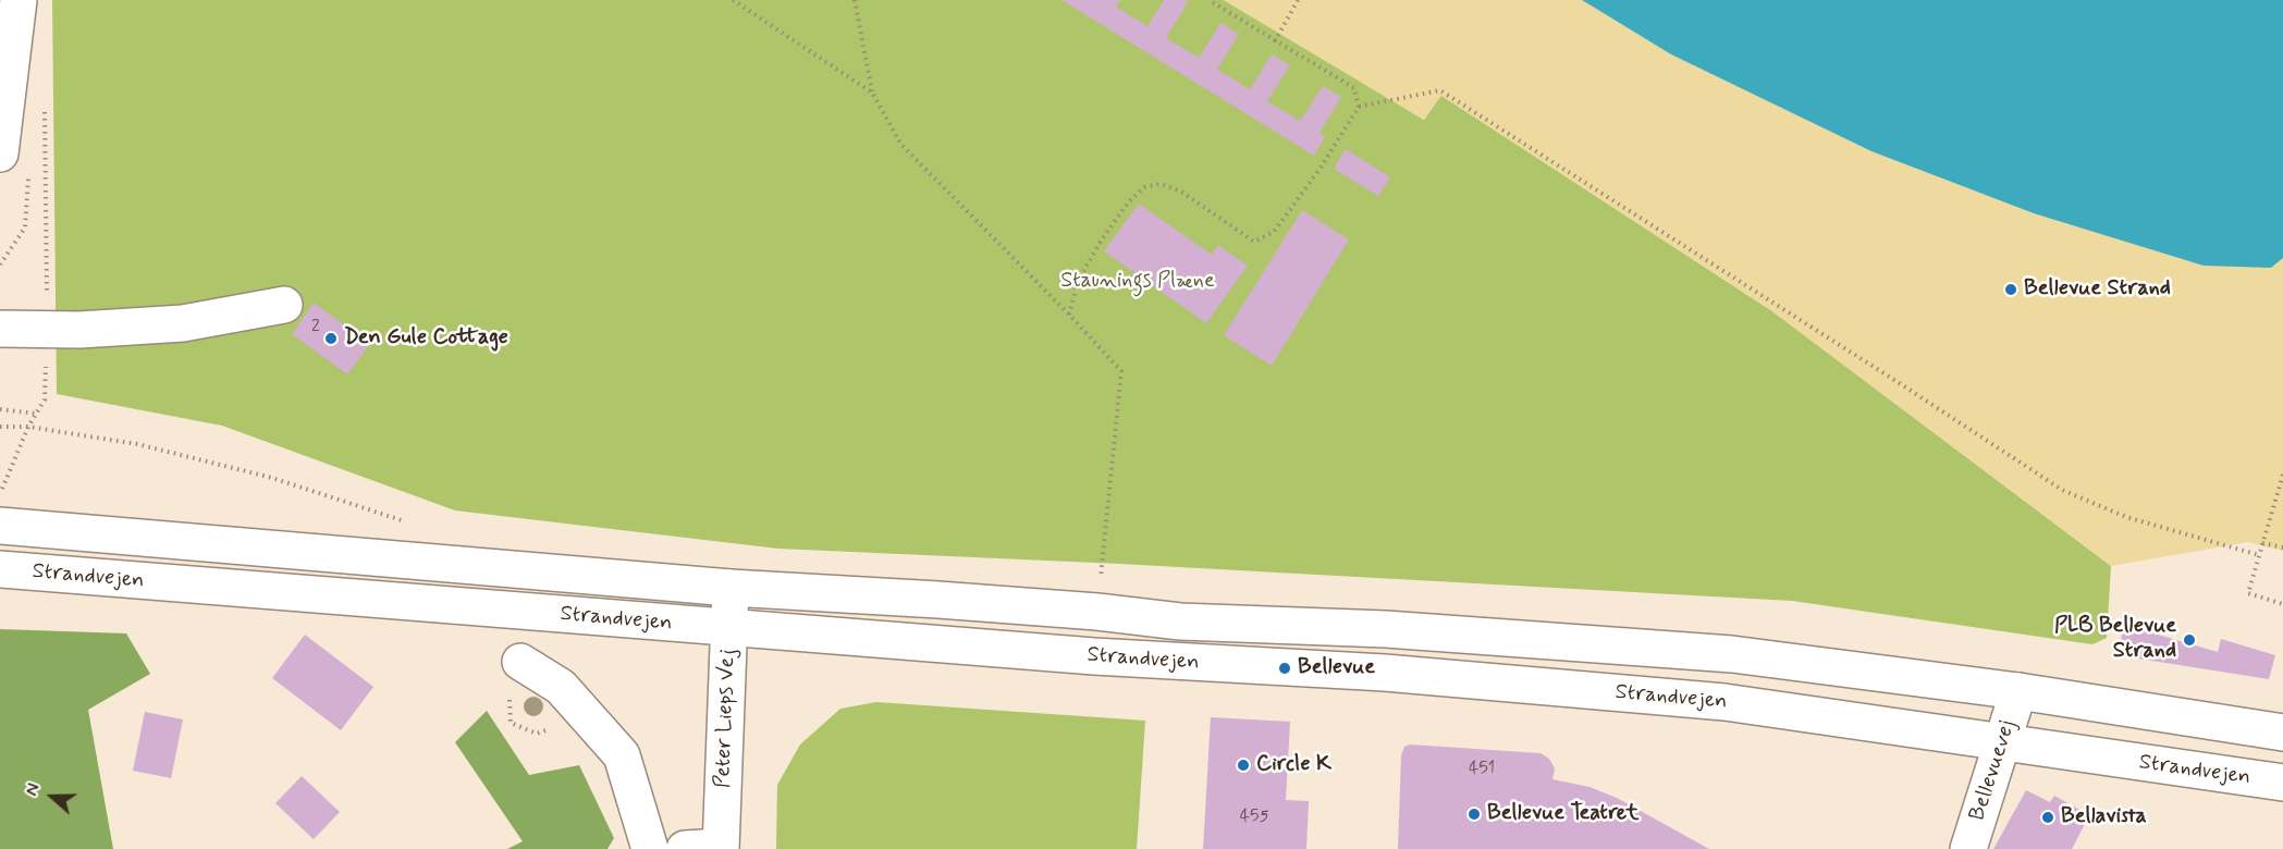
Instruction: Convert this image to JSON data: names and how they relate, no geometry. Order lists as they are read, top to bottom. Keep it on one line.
{"streets":{"main road":["Strandvejen","Peter Lieps Vej","Bellevuevej"]},"crossings":[["Strandvejen","Peter Lieps Vej"],["Strandvejen","Bellevuevej"]],"parks":["Staunings Plæne"],"places":["Bellevue Strand","Den Gule Cottage","PLB Bellevue Strand","Bellevue","Circle K","Bellevue Teatret","Bellavista"],"house_numbers":["2","451","455"],"north":"left"}
